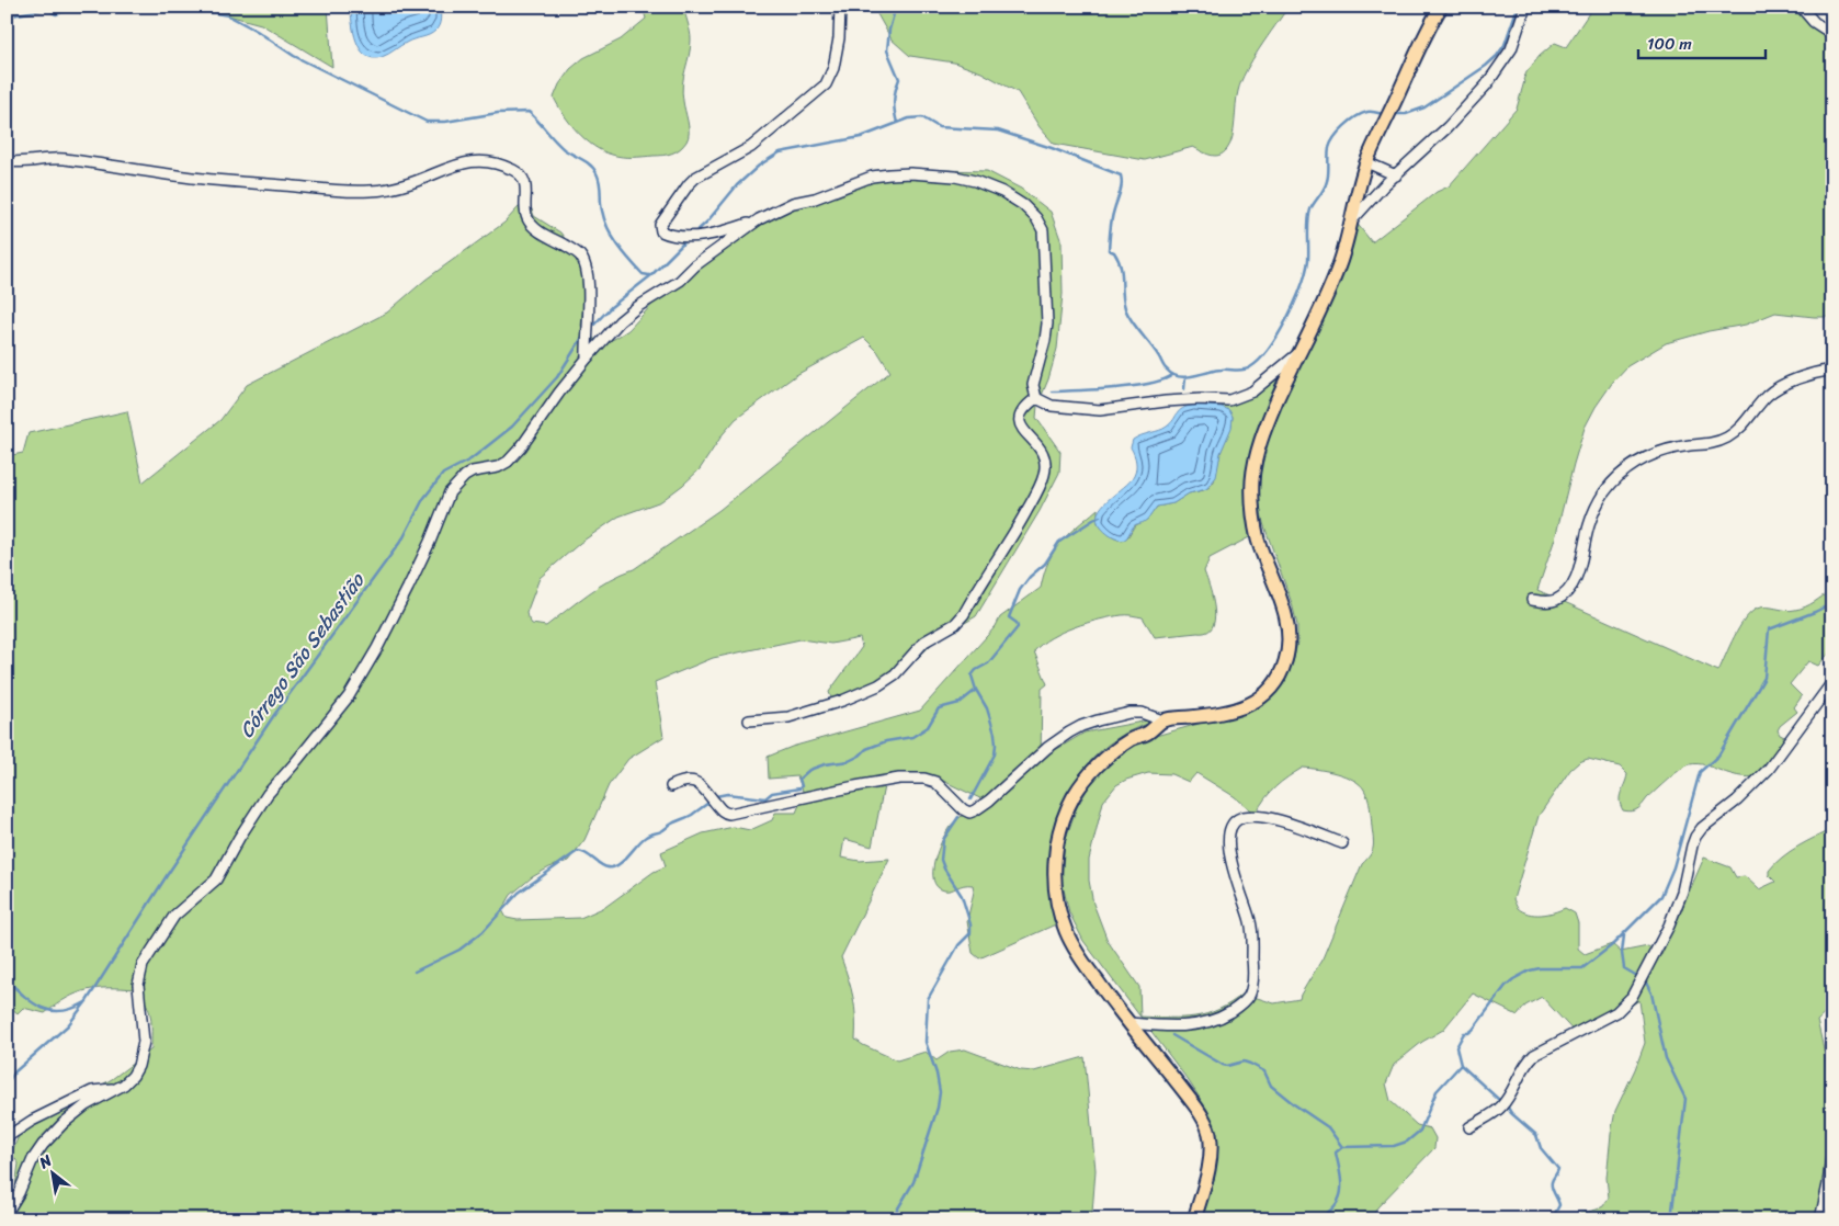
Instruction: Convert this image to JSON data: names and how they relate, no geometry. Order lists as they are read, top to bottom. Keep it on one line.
{"water":["Córrego São Sebastião"],"scale_bar":"100 m","north":"top left"}
